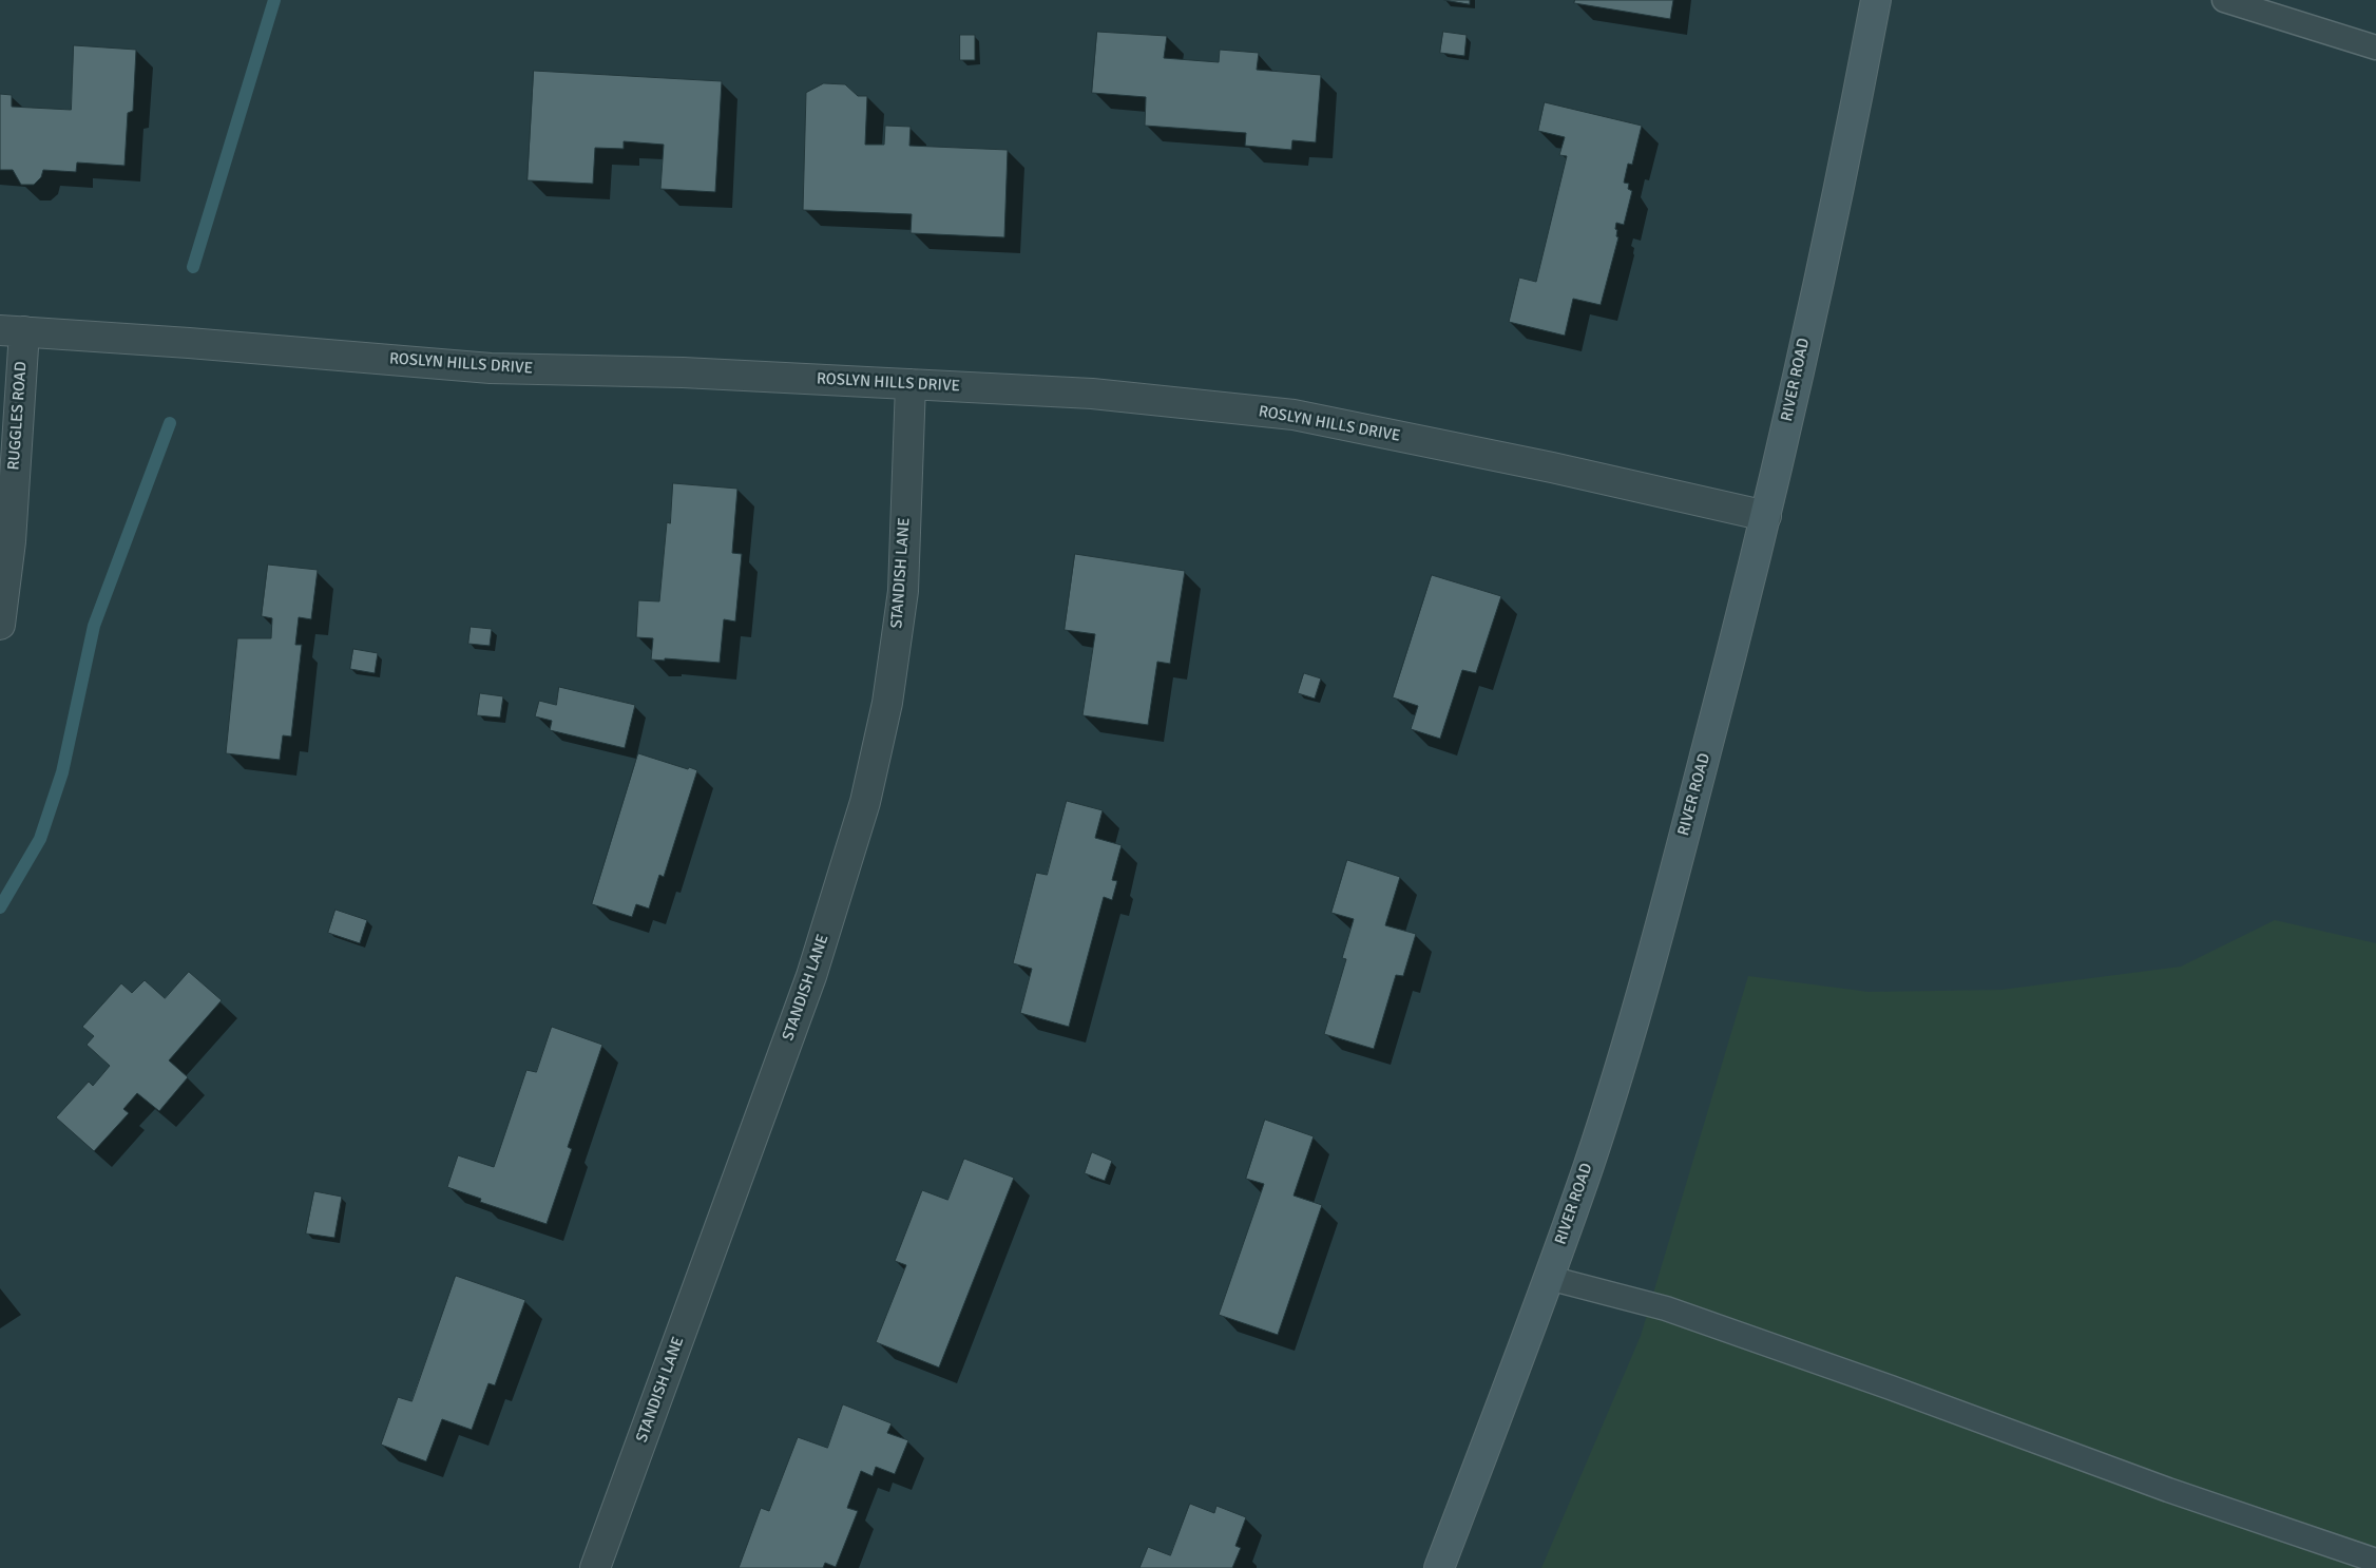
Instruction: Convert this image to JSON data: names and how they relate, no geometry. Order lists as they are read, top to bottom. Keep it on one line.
{"streets":{"main road":["RIVER ROAD"],"street":["ROSLYN HILLS DRIVE","RUGGLES ROAD","STANDISH LANE"]},"crossings":[["ROSLYN HILLS DRIVE","RIVER ROAD"],["ROSLYN HILLS DRIVE","RUGGLES ROAD"],["ROSLYN HILLS DRIVE","STANDISH LANE"]]}
